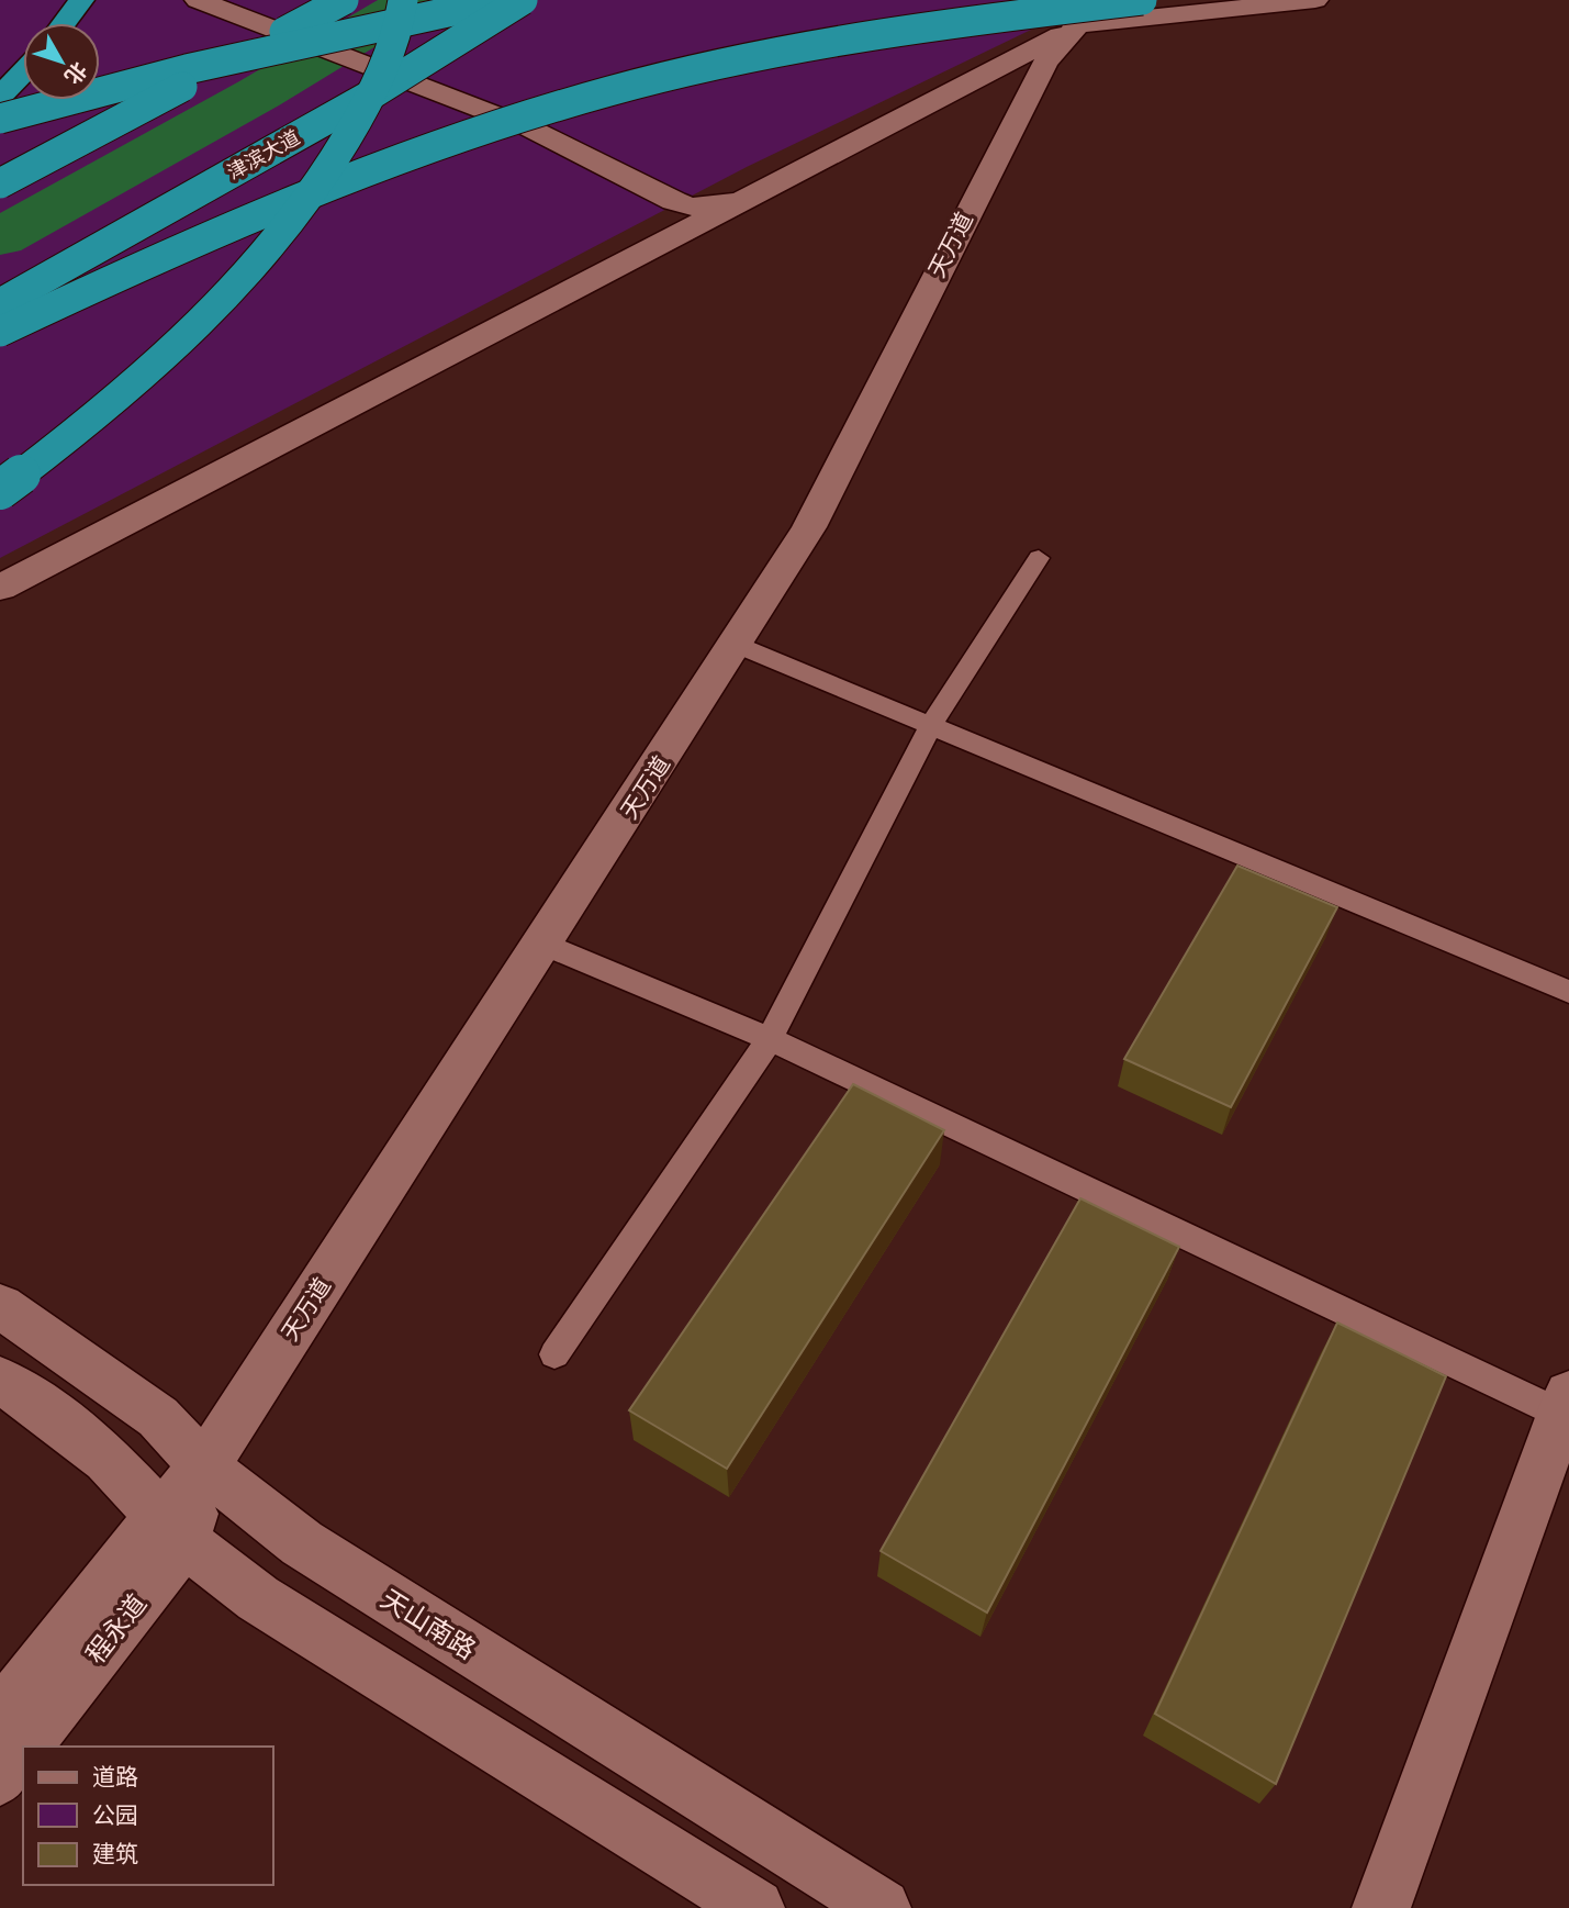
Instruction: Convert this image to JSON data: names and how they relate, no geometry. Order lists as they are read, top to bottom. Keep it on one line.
{"streets":{"highway":["津滨大道"],"street":["天万道","天山南路","程永道"]},"crossings":[["天万道","天山南路"],["天万道","程永道"],["天山南路","程永道"]],"legend":["道路","公园","建筑"],"north":"bottom right"}
